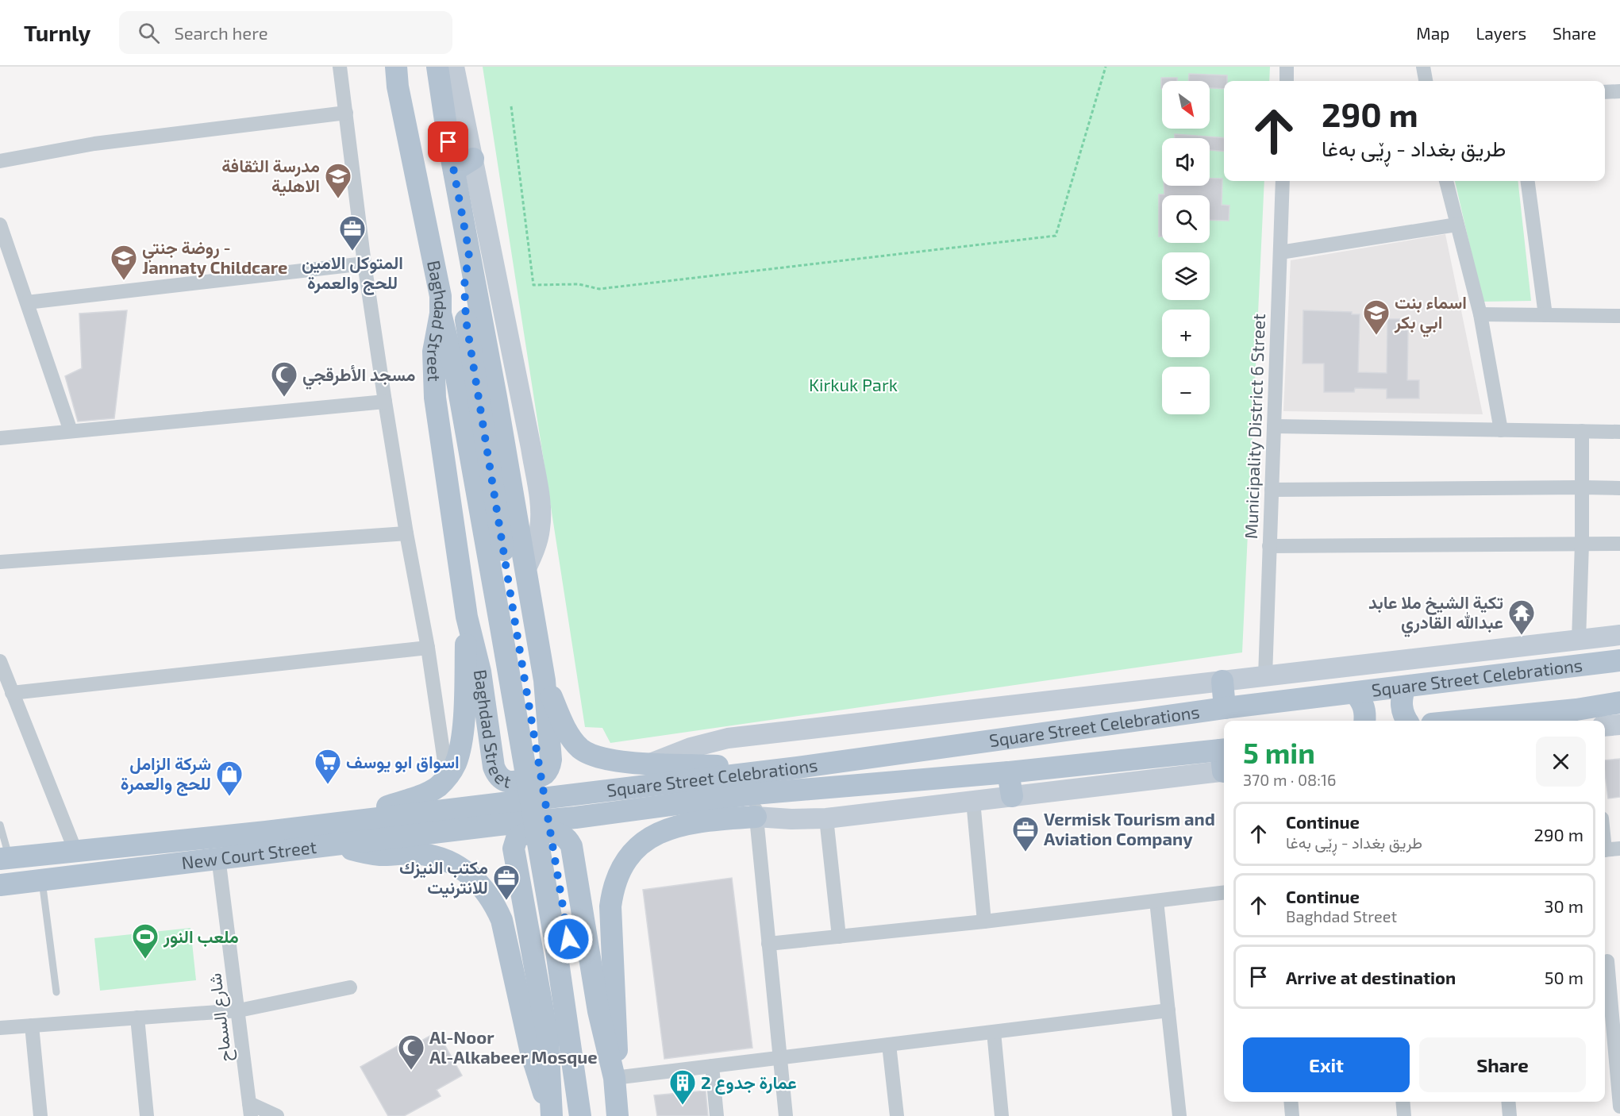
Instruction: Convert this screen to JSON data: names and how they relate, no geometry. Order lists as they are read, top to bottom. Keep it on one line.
{"streets":{"main road":["Baghdad Street","Square Street Celebrations","New Court Street"],"street":["Municipality District 6 Street","شارع السماح"]},"crossings":[["Square Street Celebrations","New Court Street"],["New Court Street","شارع السماح"]],"parks":["Kirkuk Park"],"places":{"school or university":["مدرسة الثقافة الاهلية","روضة جنتي - Jannaty Childcare","اسماء بنت ابي بكر"],"office":["المتوكل الامين للحج والعمرة","Vermisk Tourism and Aviation Company","مكتب النيزك للانترنيت"],"mosque":["مسجد الأطرقجي","Al-Noor Al-Alkabeer Mosque"],"temple":["تكية الشيخ ملا عابد عبدالله القادري"],"supermarket":["اسواق ابو يوسف"],"shop":["شركة الزامل للحج والعمرة"],"sports":["ملعب النور"],"building":["عمارة جدوع 2"]},"north":"bottom right","page":{"header":"Turnly","search":"Search here","nav":["Map","Layers","Share"],"map_buttons":["+","−"],"turn":["290 m","طريق بغداد - ڕێی بەغا"],"heading":["5 min","370 m · 08:16"],"list":[{"name":"Continue","note":"طريق بغداد - ڕێی بەغا","value":"290 m"},{"name":"Continue","note":"Baghdad Street","value":"30 m"},{"name":"Arrive at destination","value":"50 m"}],"buttons":["Exit","Share"]}}
